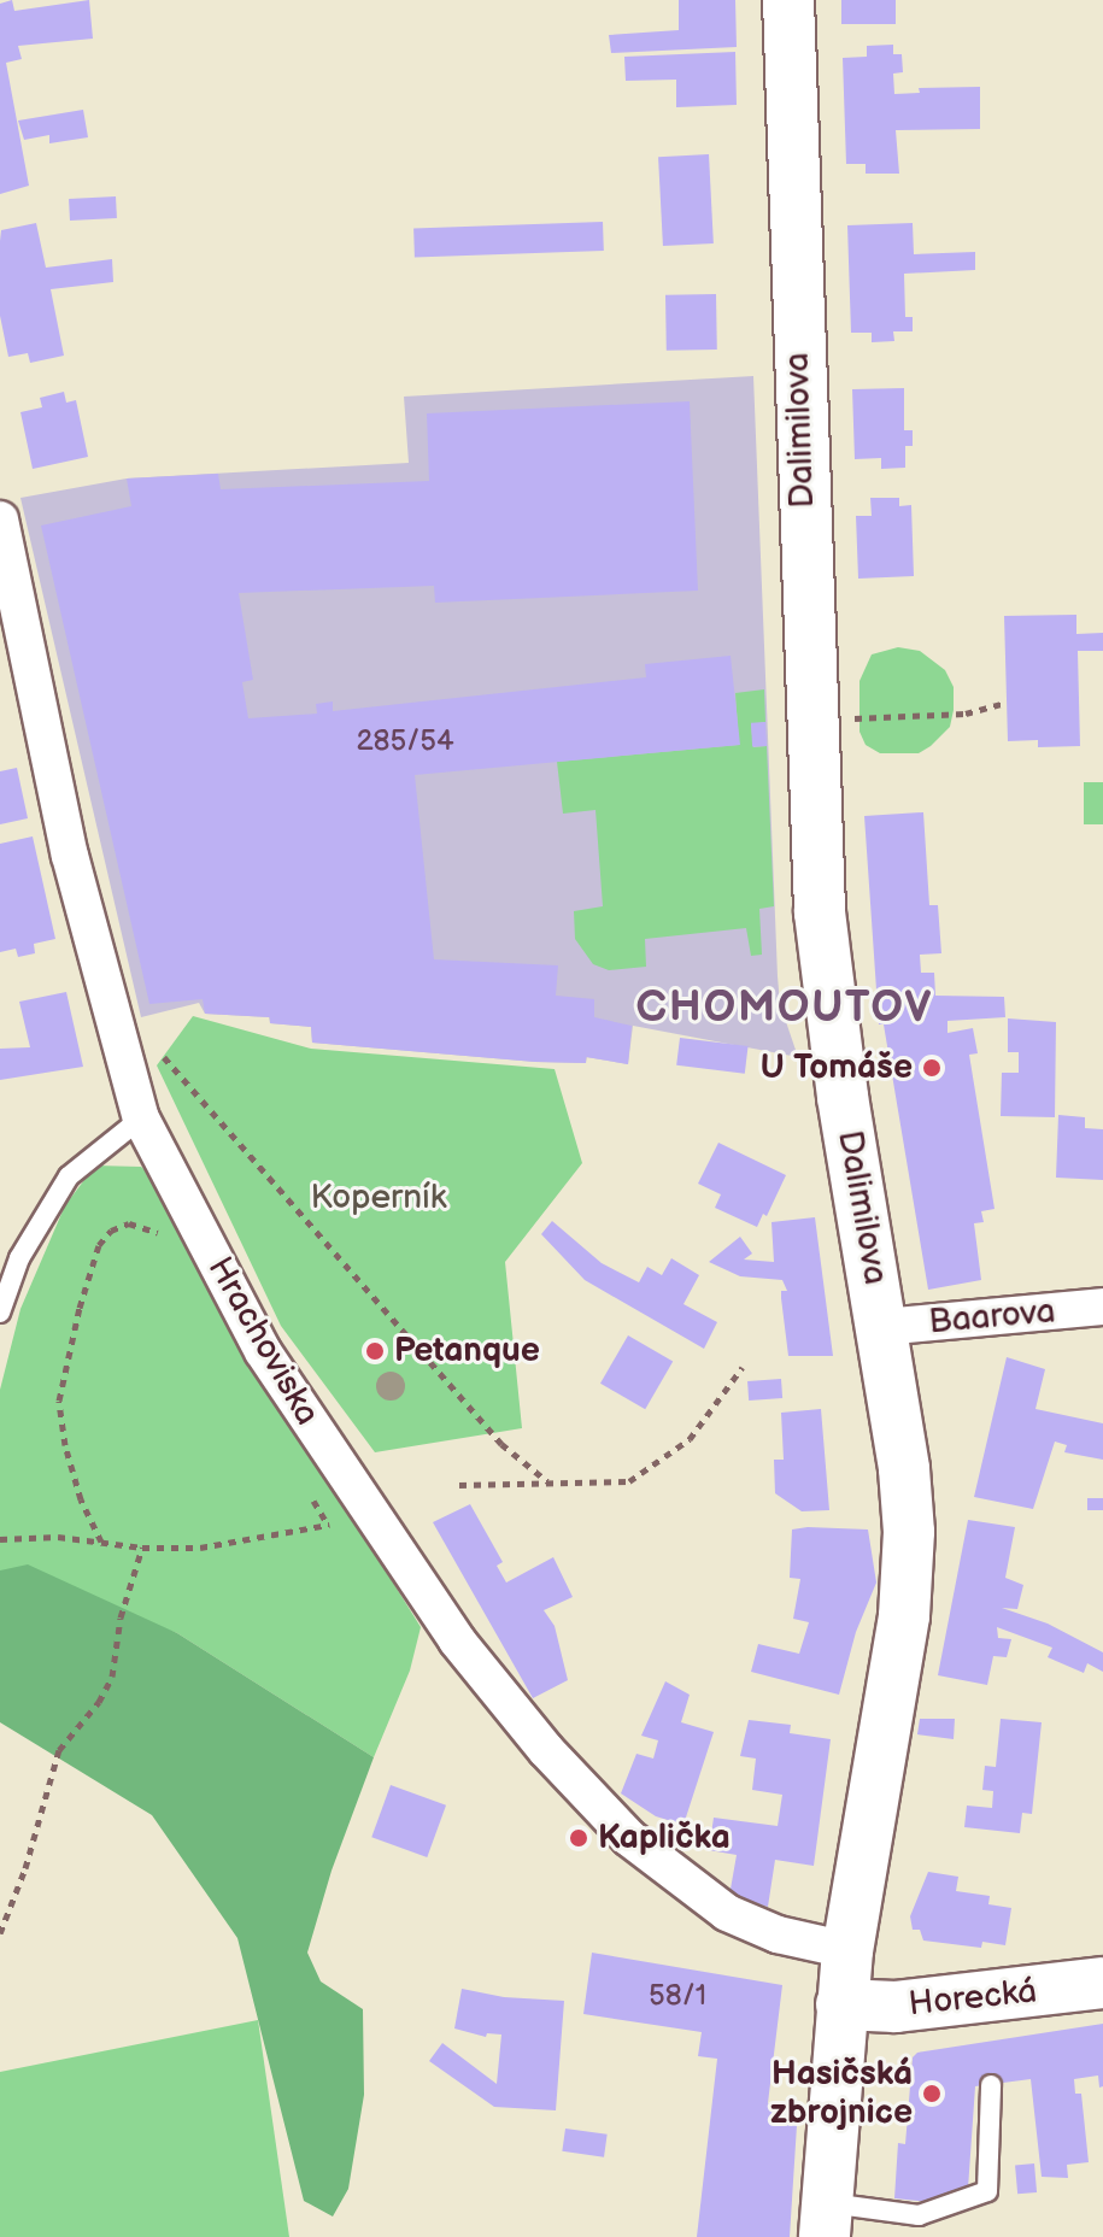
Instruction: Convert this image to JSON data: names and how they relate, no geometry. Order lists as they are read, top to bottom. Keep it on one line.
{"streets":{"main road":["Dalimilova","Horecká"],"street":["Baarova","Hrachoviska"]},"crossings":[["Dalimilova","Baarova"],["Dalimilova","Hrachoviska"],["Dalimilova","Horecká"]],"districts":["CHOMOUTOV"],"parks":["Koperník"],"places":["U Tomáše","Petanque","Kaplička","Hasičská zbrojnice"],"house_numbers":["285/54","58/1"]}
